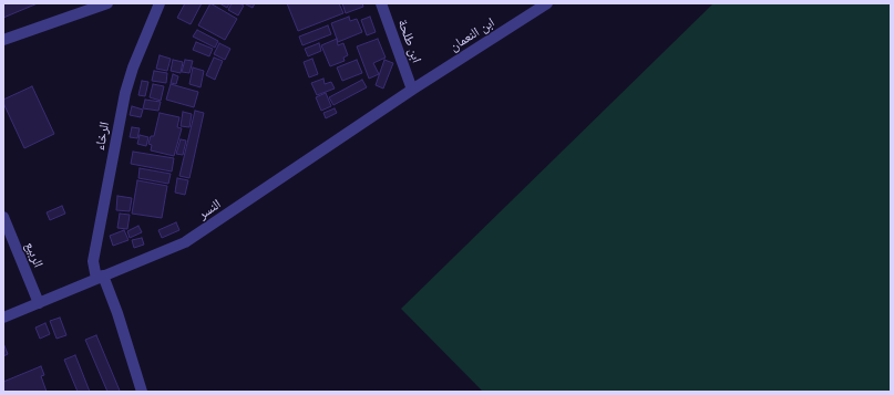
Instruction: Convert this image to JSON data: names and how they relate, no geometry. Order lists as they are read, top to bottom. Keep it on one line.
{"streets":{"street":["ابن النعمان","ابن طلحة","الرخاء","النسر","الربيع"]},"crossings":[["ابن النعمان","ابن طلحة"],["ابن النعمان","النسر"],["ابن طلحة","النسر"],["الرخاء","النسر"],["النسر","الربيع"]]}
